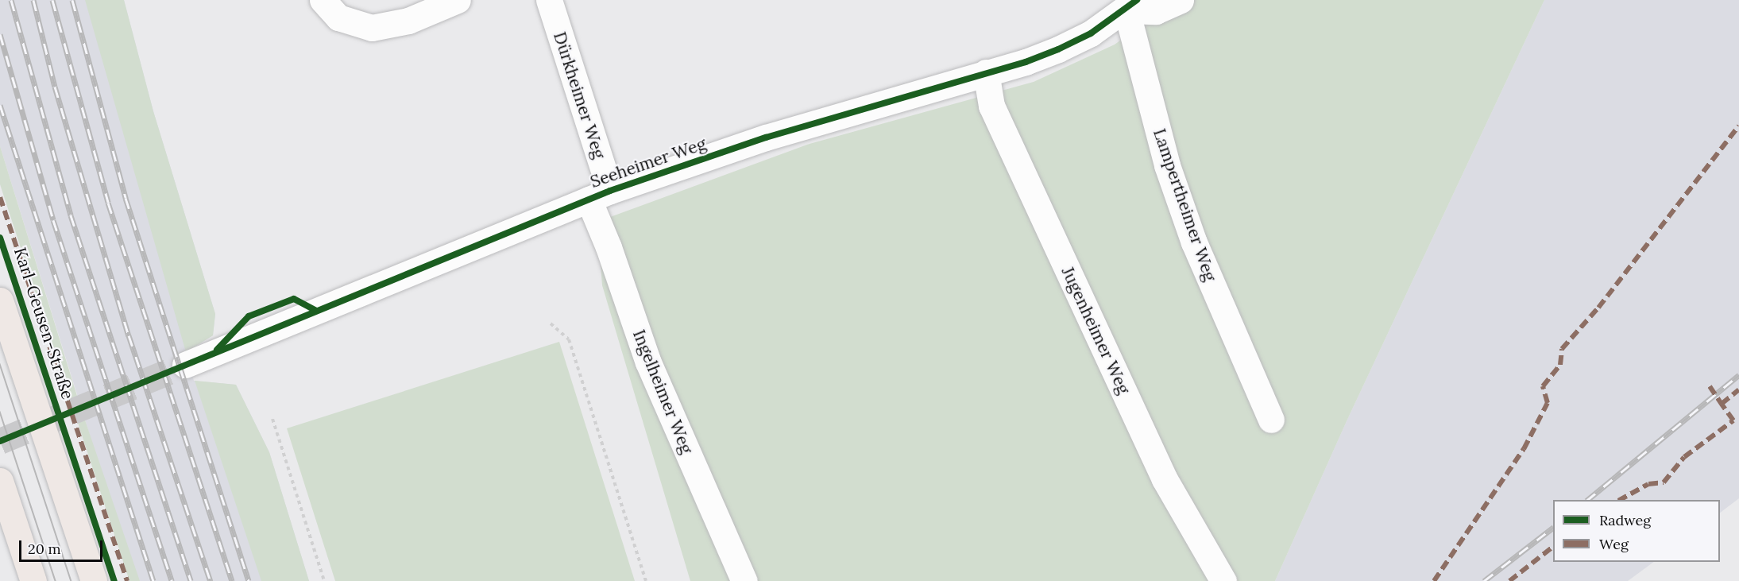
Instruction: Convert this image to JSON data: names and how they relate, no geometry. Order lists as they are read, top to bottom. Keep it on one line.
{"streets":{"main road":["Karl-Geusen-Straße"],"street":["Dürkheimer Weg","Seeheimer Weg","Lampertheimer Weg","Jugenheimer Weg","Ingelheimer Weg"]},"crossings":[["Dürkheimer Weg","Seeheimer Weg"],["Dürkheimer Weg","Ingelheimer Weg"],["Seeheimer Weg","Lampertheimer Weg"],["Seeheimer Weg","Jugenheimer Weg"],["Seeheimer Weg","Ingelheimer Weg"]],"legend":["Radweg","Weg"],"scale_bar":"20 m"}
